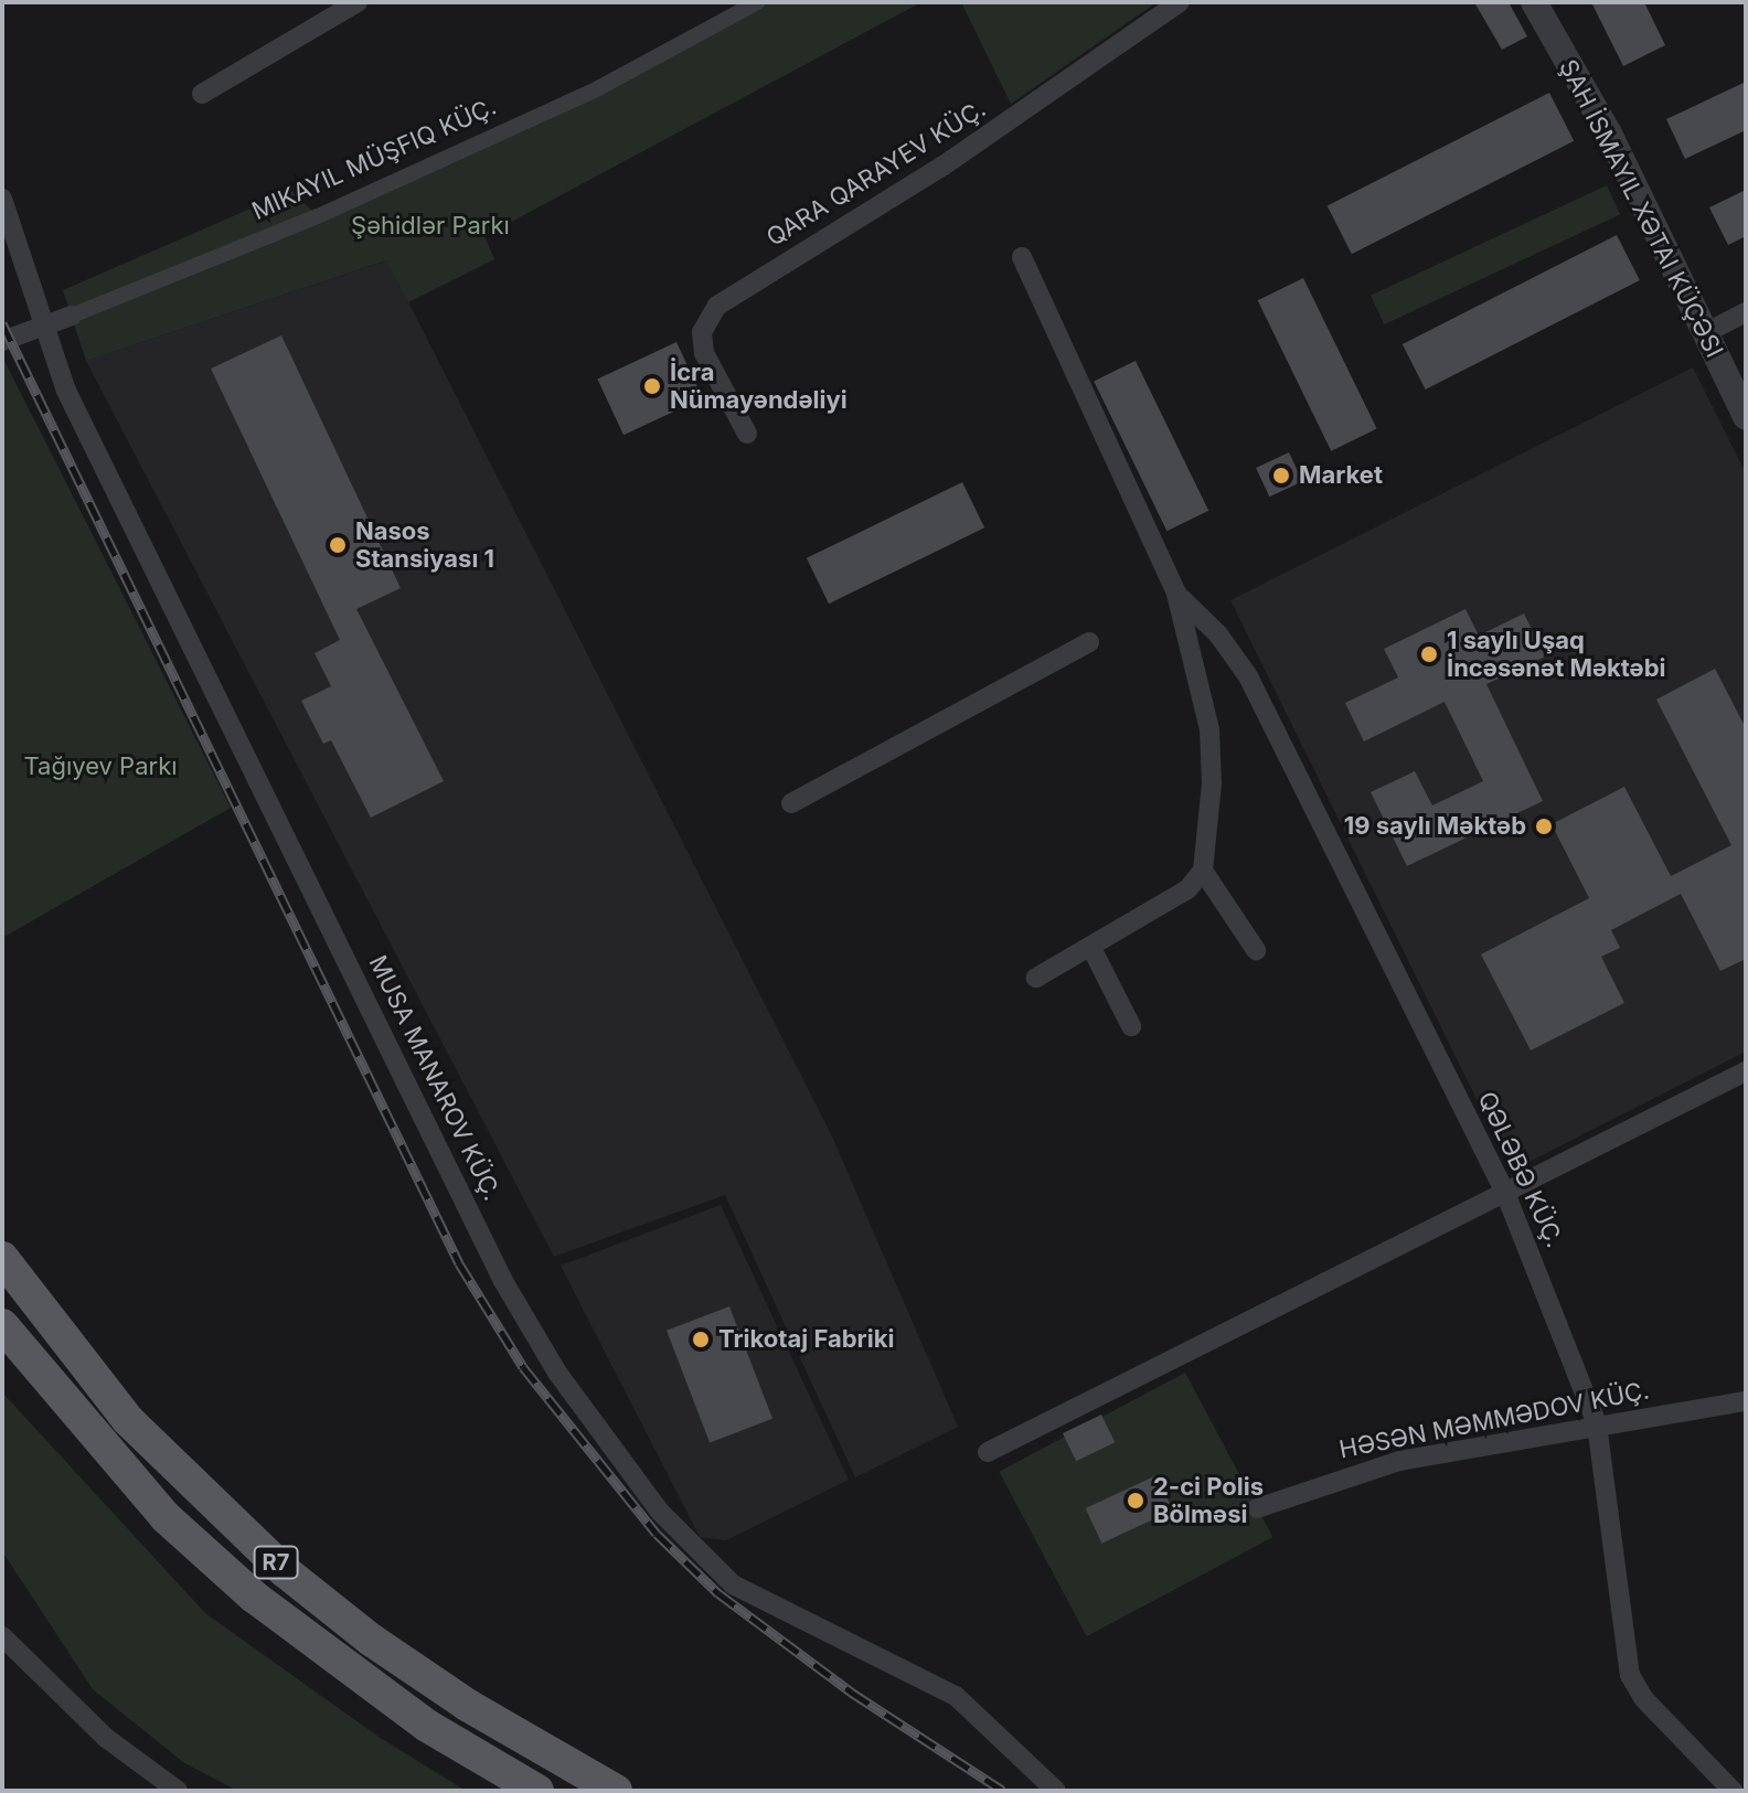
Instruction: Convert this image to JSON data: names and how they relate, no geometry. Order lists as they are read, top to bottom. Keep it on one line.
{"streets":{"main road":["R7"],"street":["QARA QARAYEV KÜÇ.","MUSA MANAROV KÜÇ.","QƏLƏBƏ KÜÇ.","HƏSƏN MƏMMƏDOV KÜÇ."]},"crossings":[["QƏLƏBƏ KÜÇ.","HƏSƏN MƏMMƏDOV KÜÇ."]],"parks":["Şəhidlər Parkı","Tağıyev Parkı"],"places":["İcra Nümayəndəliyi","Market","Nasos Stansiyası 1","1 saylı Uşaq İncəsənət Məktəbi","19 saylı Məktəb","Trikotaj Fabriki","2-ci Polis Bölməsi"]}
